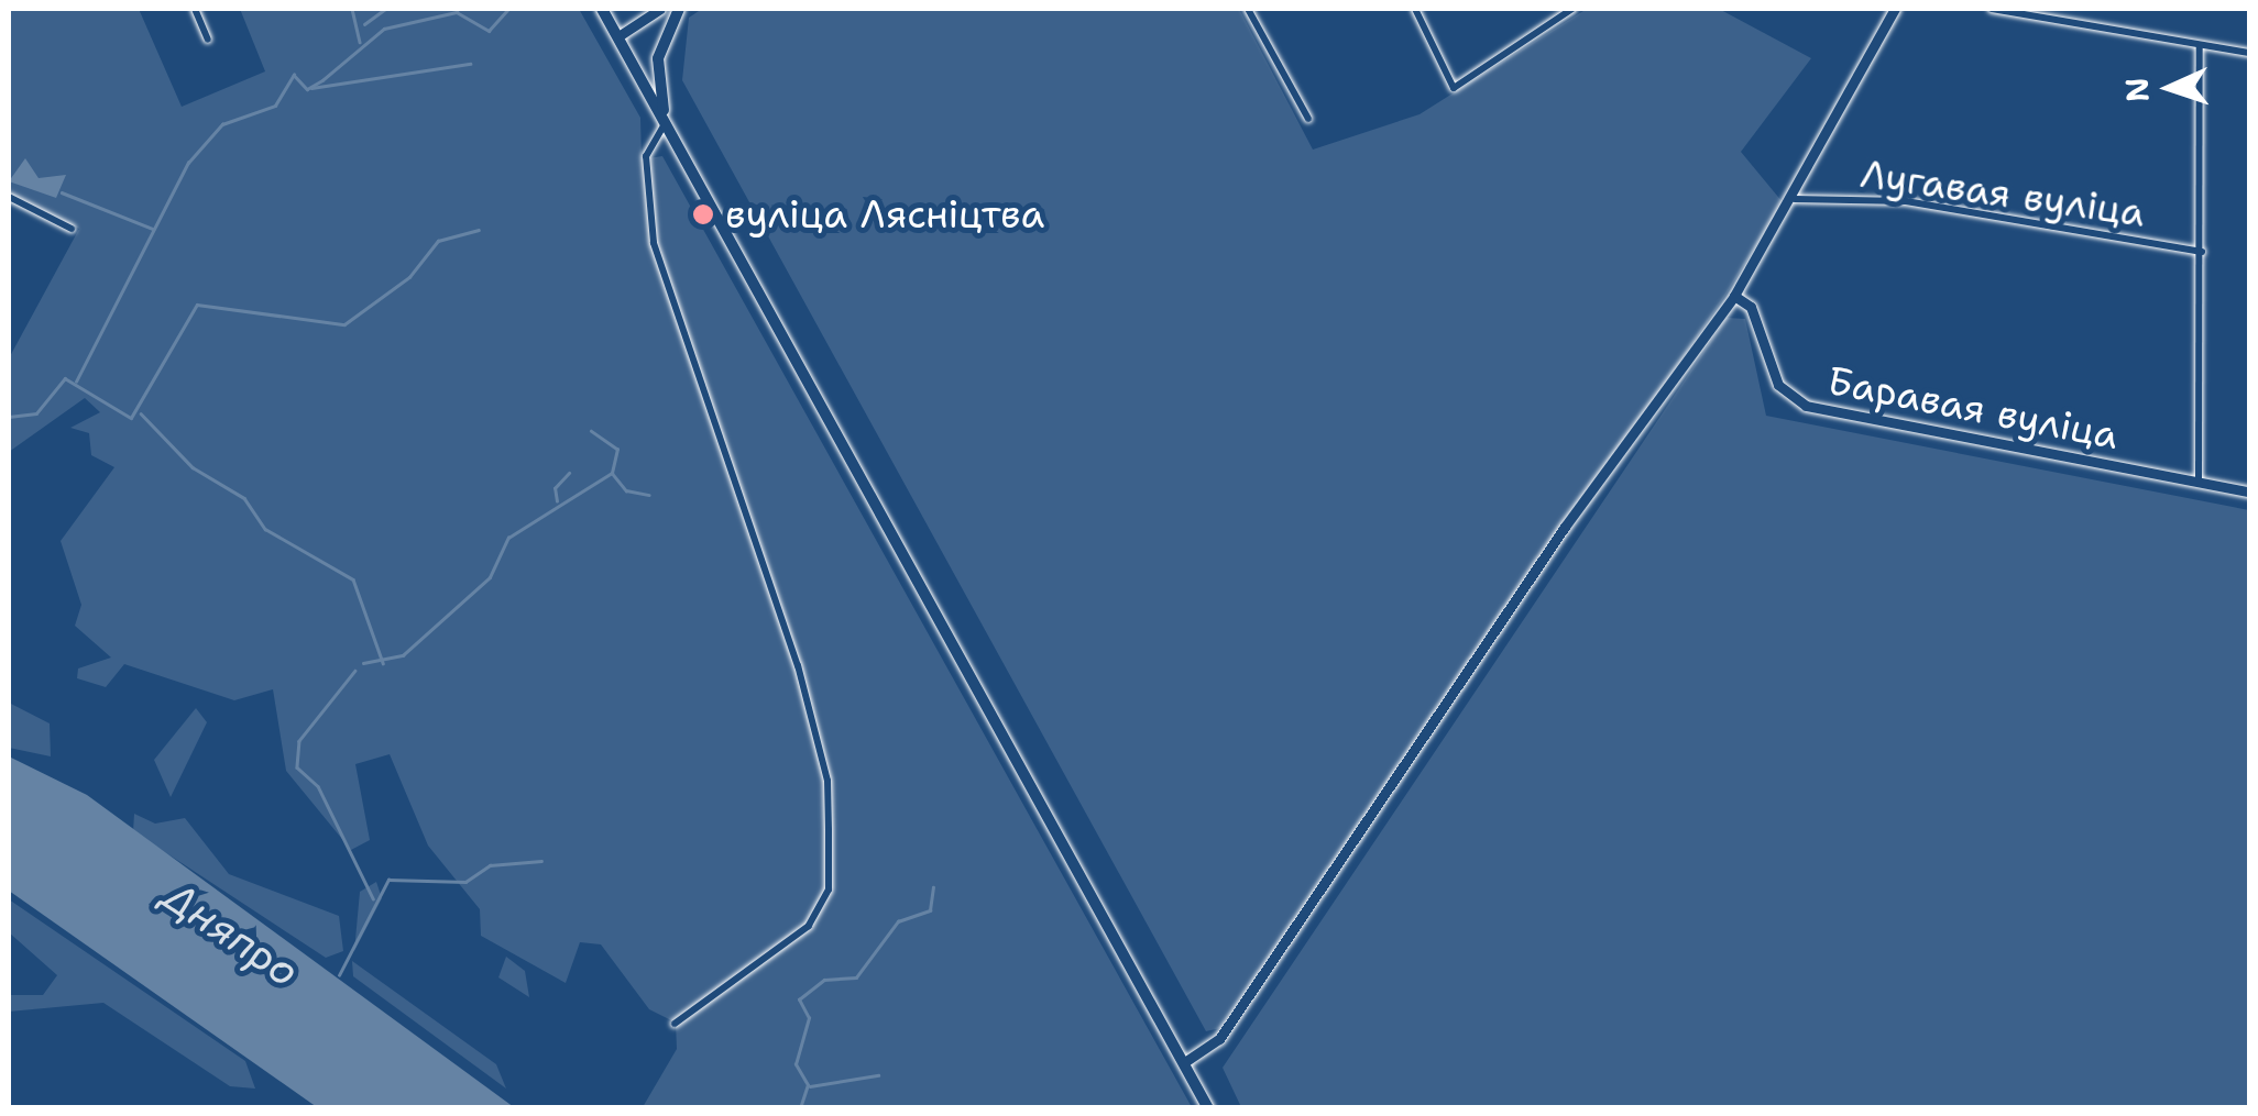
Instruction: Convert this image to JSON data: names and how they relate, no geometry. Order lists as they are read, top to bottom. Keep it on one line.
{"streets":{"street":["Лугавая вуліца","Баравая вуліца"]},"water":["Дняпро"],"places":["вуліца Лясніцтва"],"north":"left"}
